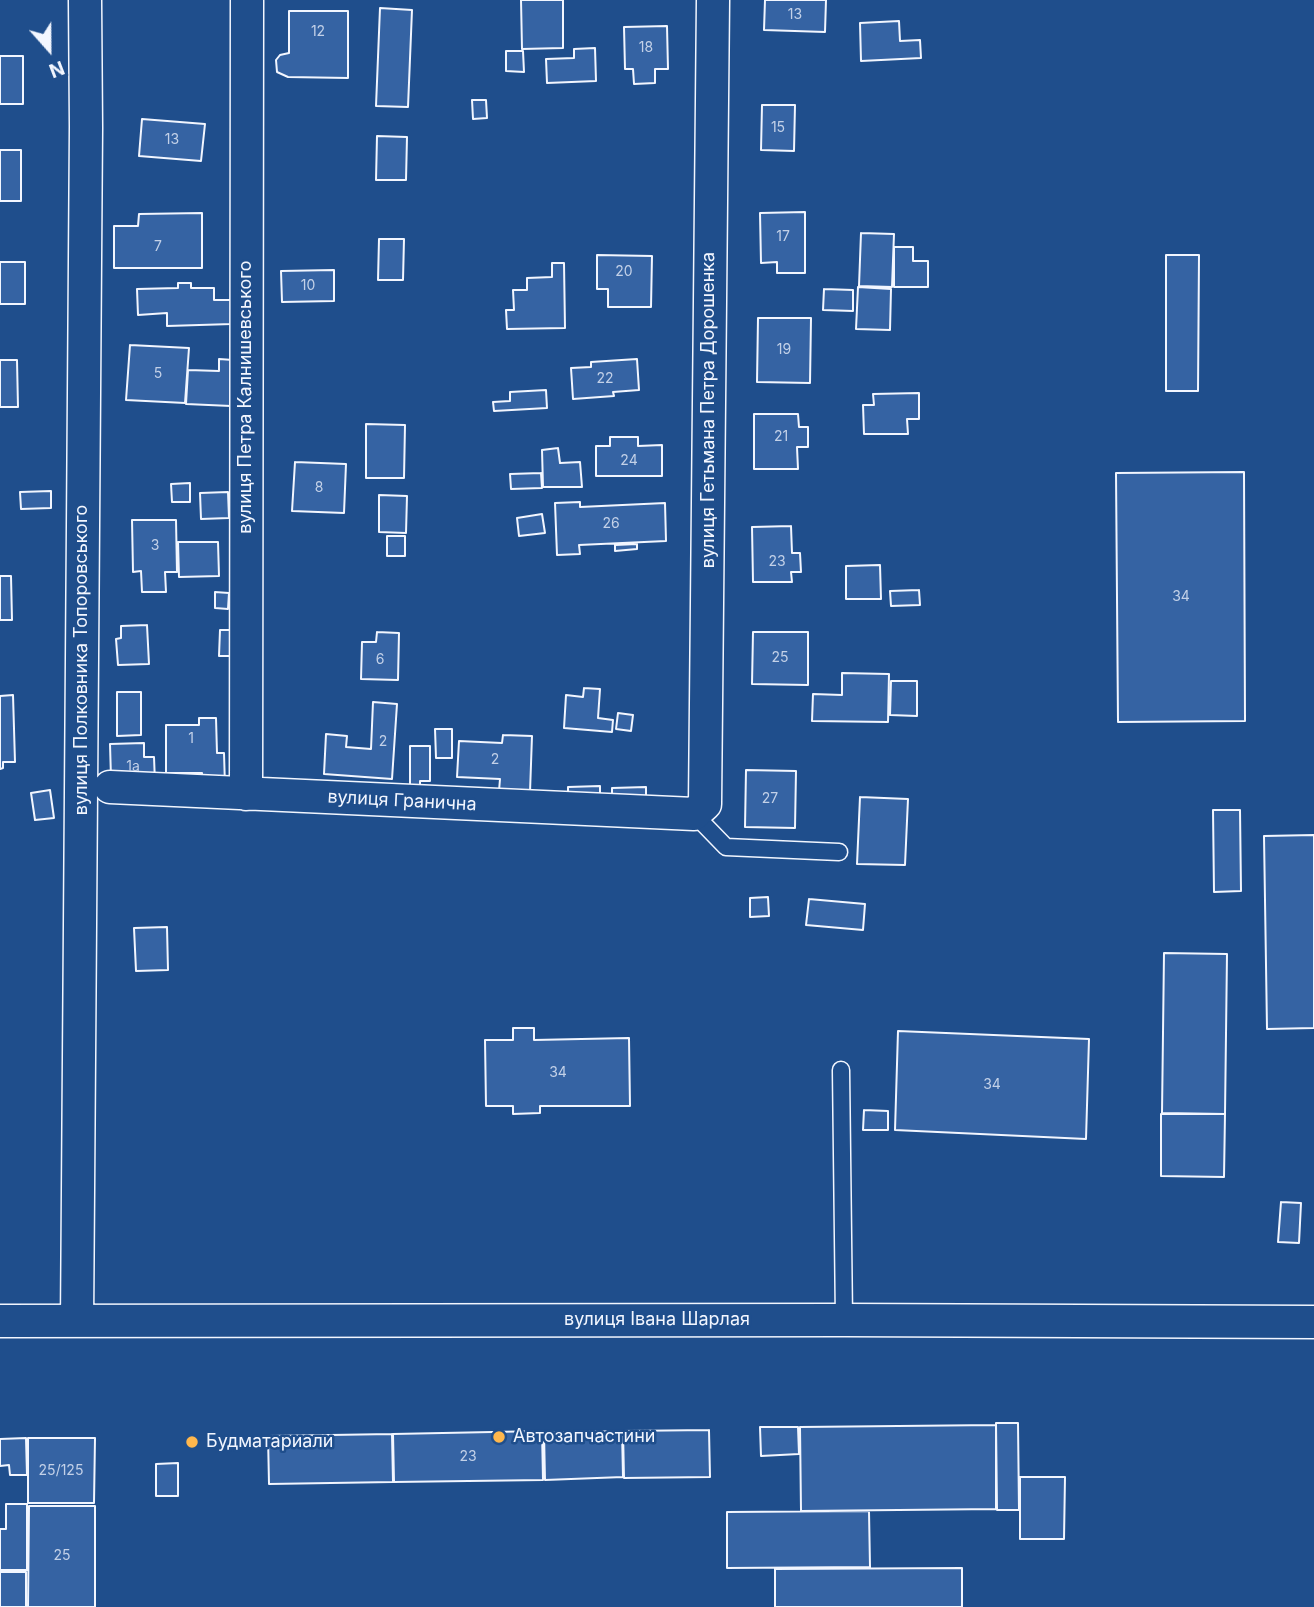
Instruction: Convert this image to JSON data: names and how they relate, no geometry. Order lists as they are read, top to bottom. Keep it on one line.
{"streets":{"street":["вулиця Петра Калнишевського","вулиця Гетьмана Петра Дорошенка","вулиця Полковника Топоровського","вулиця Гранична","вулиця Івана Шарлая"]},"crossings":[["вулиця Петра Калнишевського","вулиця Гранична"],["вулиця Гетьмана Петра Дорошенка","вулиця Гранична"],["вулиця Полковника Топоровського","вулиця Івана Шарлая"]],"places":["Автозапчастини","Будматариали"],"house_numbers":["13","12","18","15","13","17","7","20","10","19","5","22","21","24","8","26","3","23","34","25","6","1","2","2","1а","27","34","34","23","25/125","25"],"north":"bottom"}
